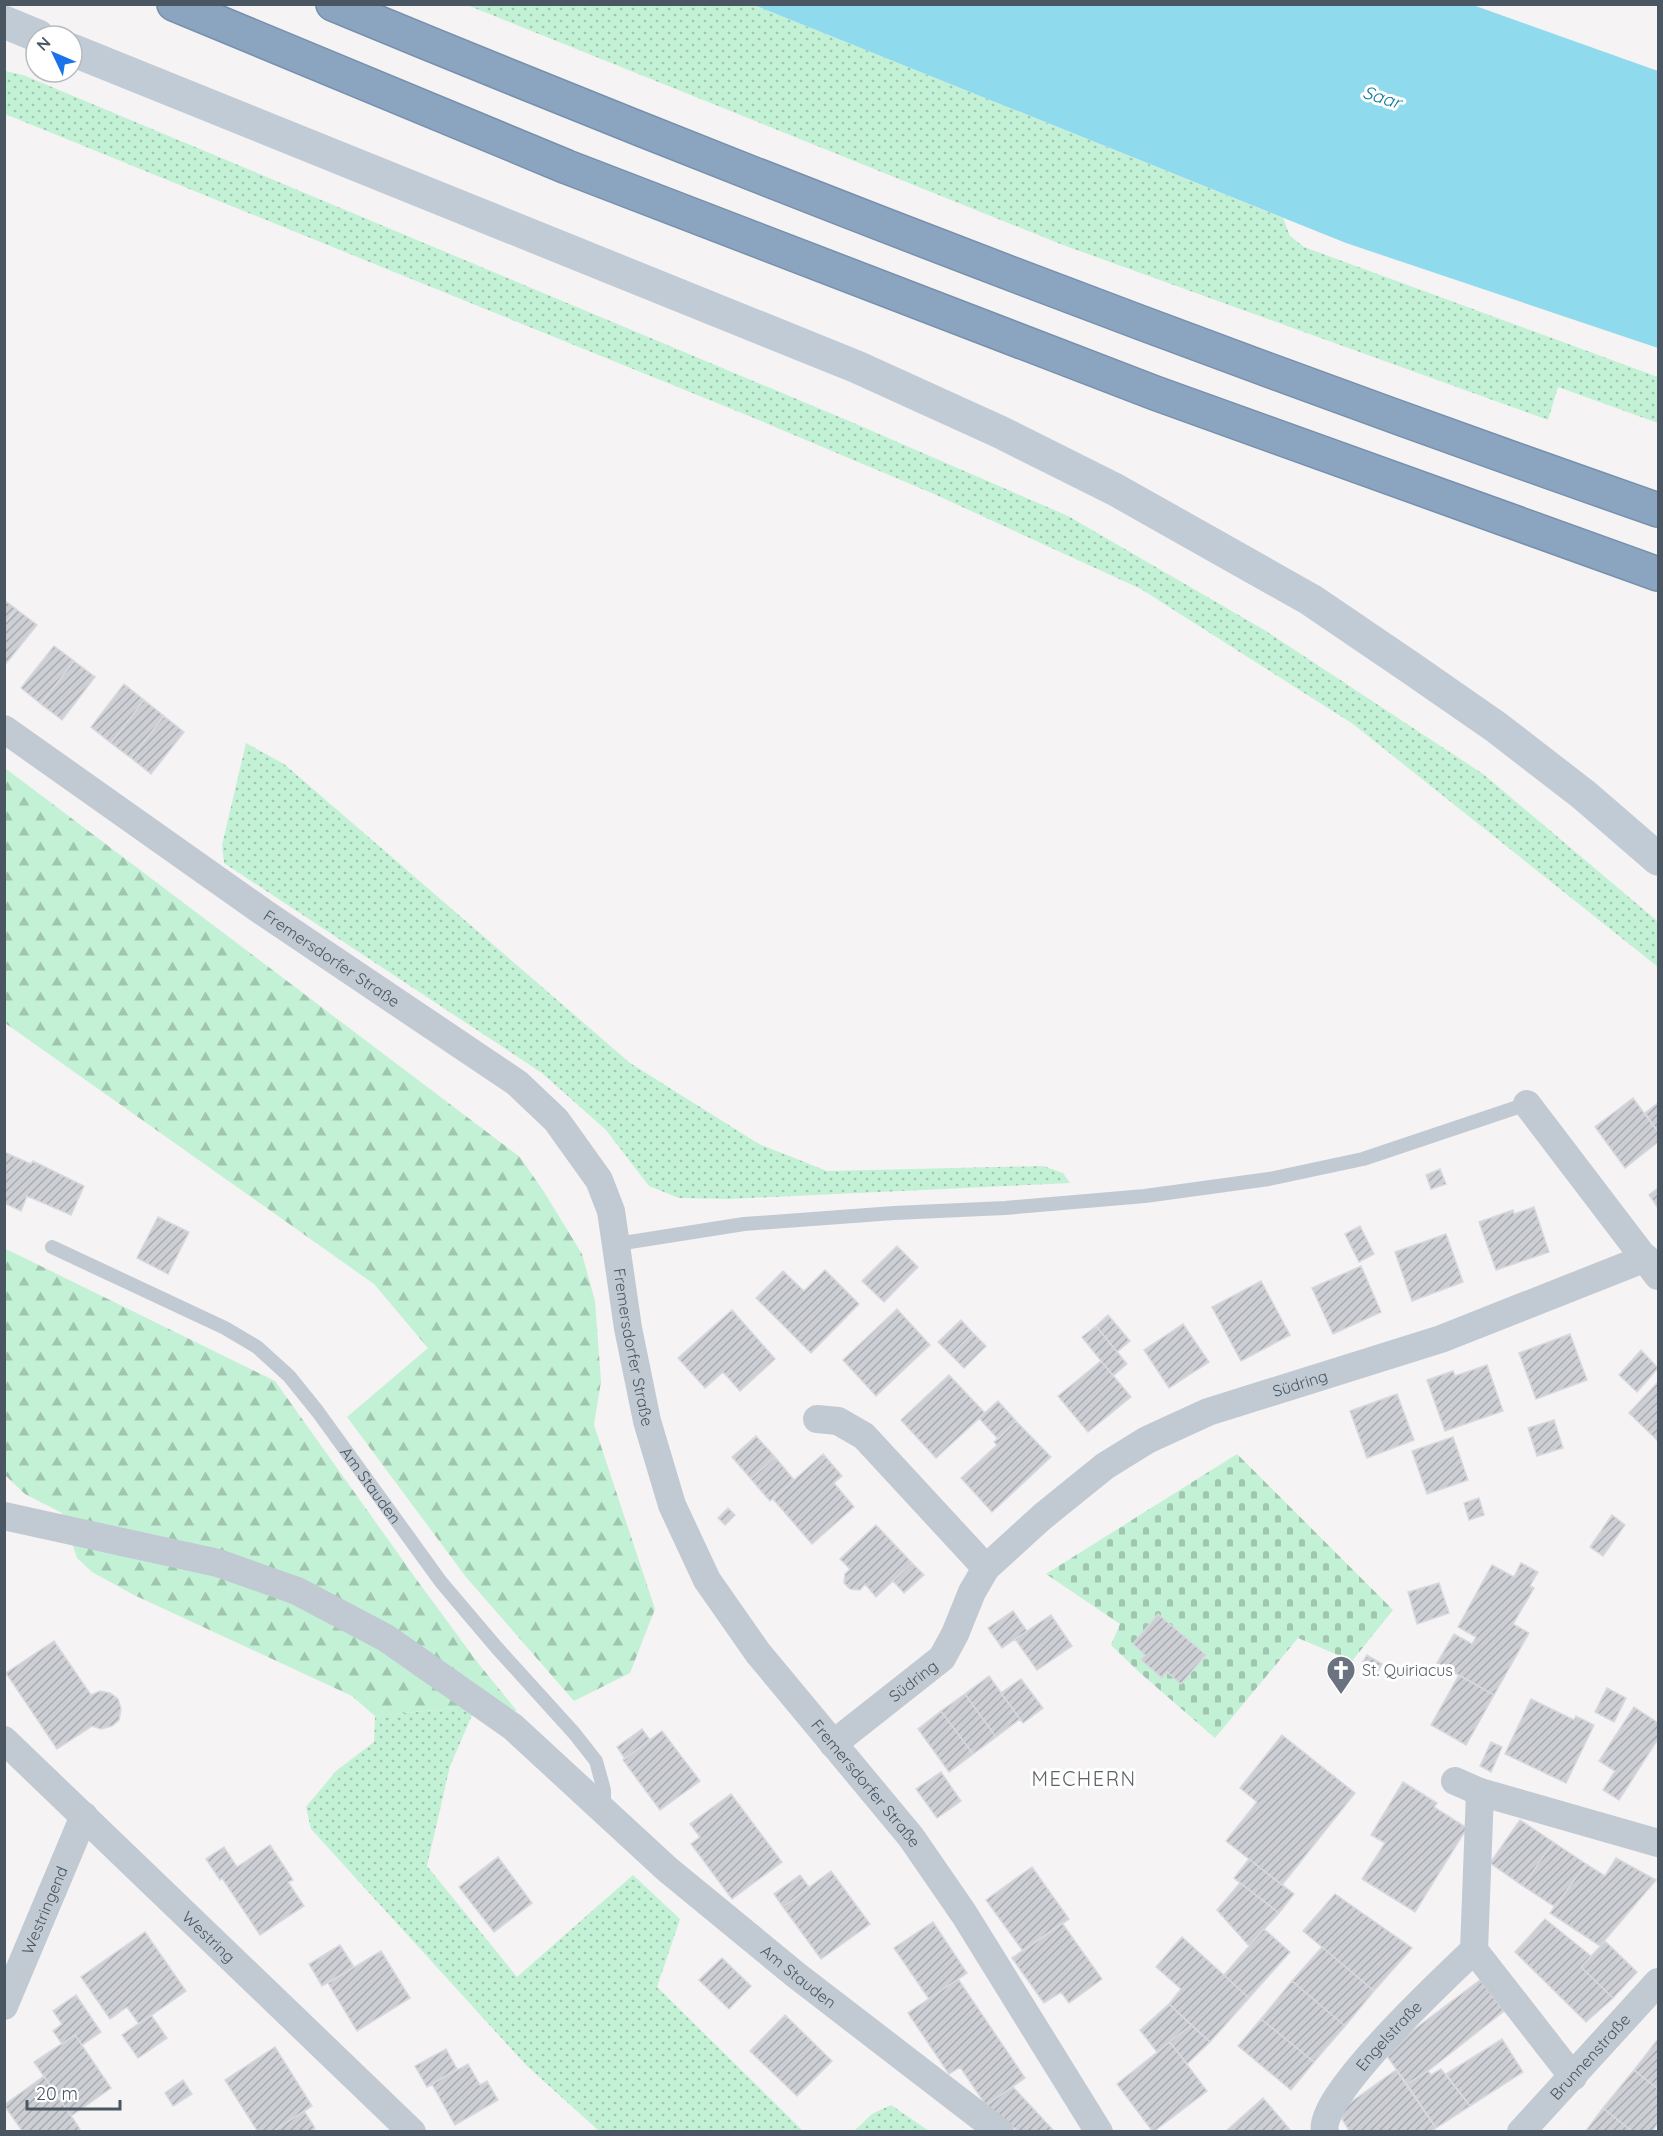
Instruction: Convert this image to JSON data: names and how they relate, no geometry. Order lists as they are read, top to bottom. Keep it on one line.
{"streets":{"street":["Fremersdorfer Straße","Südring","Am Stauden","Westringend","Westring","Engelstraße","Brunnenstraße"]},"crossings":[["Fremersdorfer Straße","Südring"],["Westringend","Westring"]],"districts":["MECHERN"],"water":["Saar"],"places":{"church":["St. Quiriacus"]},"scale_bar":"20 m","north":"top left"}
